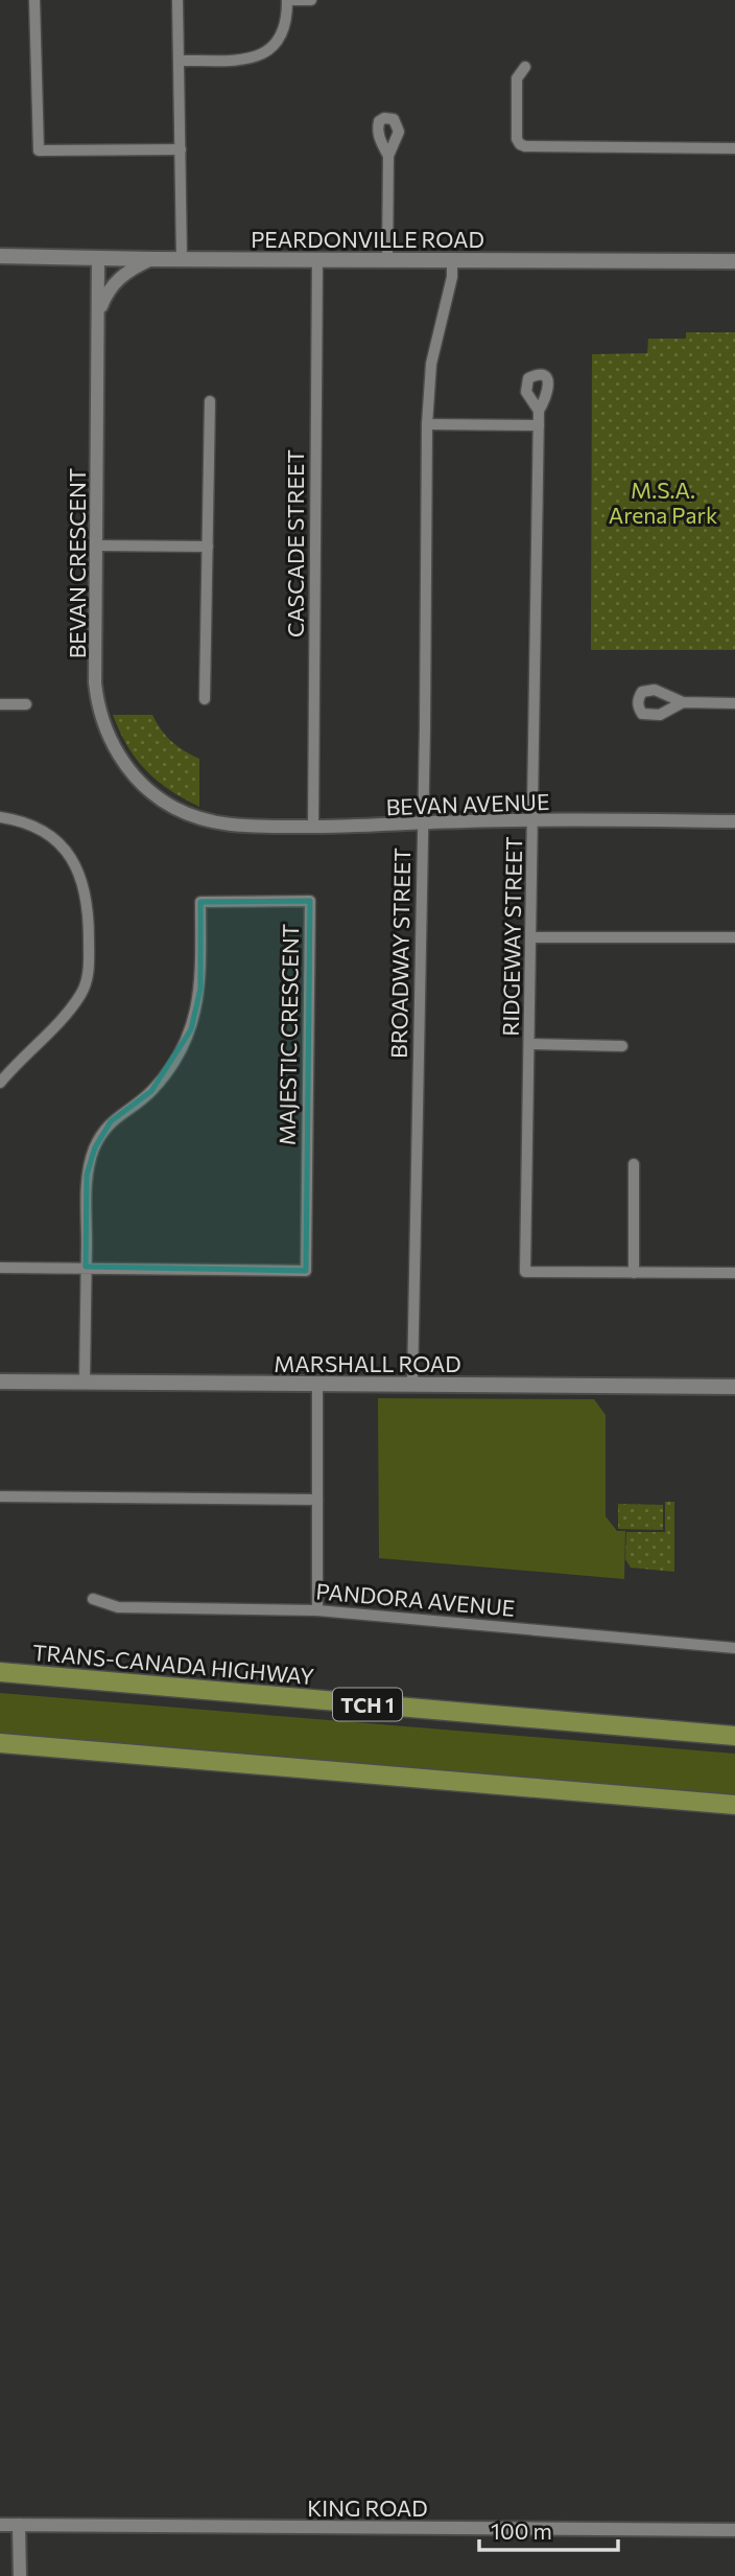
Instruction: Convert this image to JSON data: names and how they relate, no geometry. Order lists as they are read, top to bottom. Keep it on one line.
{"streets":{"highway":["TRANS-CANADA HIGHWAY","TCH 1"],"main road":["PEARDONVILLE ROAD","MARSHALL ROAD"],"street":["CASCADE STREET","BEVAN CRESCENT","BEVAN AVENUE","RIDGEWAY STREET","BROADWAY STREET","MAJESTIC CRESCENT","PANDORA AVENUE","KING ROAD"]},"crossings":[["PEARDONVILLE ROAD","CASCADE STREET"],["PEARDONVILLE ROAD","BEVAN CRESCENT"],["PEARDONVILLE ROAD","BROADWAY STREET"],["CASCADE STREET","BEVAN AVENUE"],["BEVAN CRESCENT","BEVAN AVENUE"],["BEVAN AVENUE","RIDGEWAY STREET"],["BEVAN AVENUE","BROADWAY STREET"],["BROADWAY STREET","MARSHALL ROAD"],["MAJESTIC CRESCENT","MARSHALL ROAD"]],"parks":["M.S.A. Arena Park"],"scale_bar":"100 m"}
